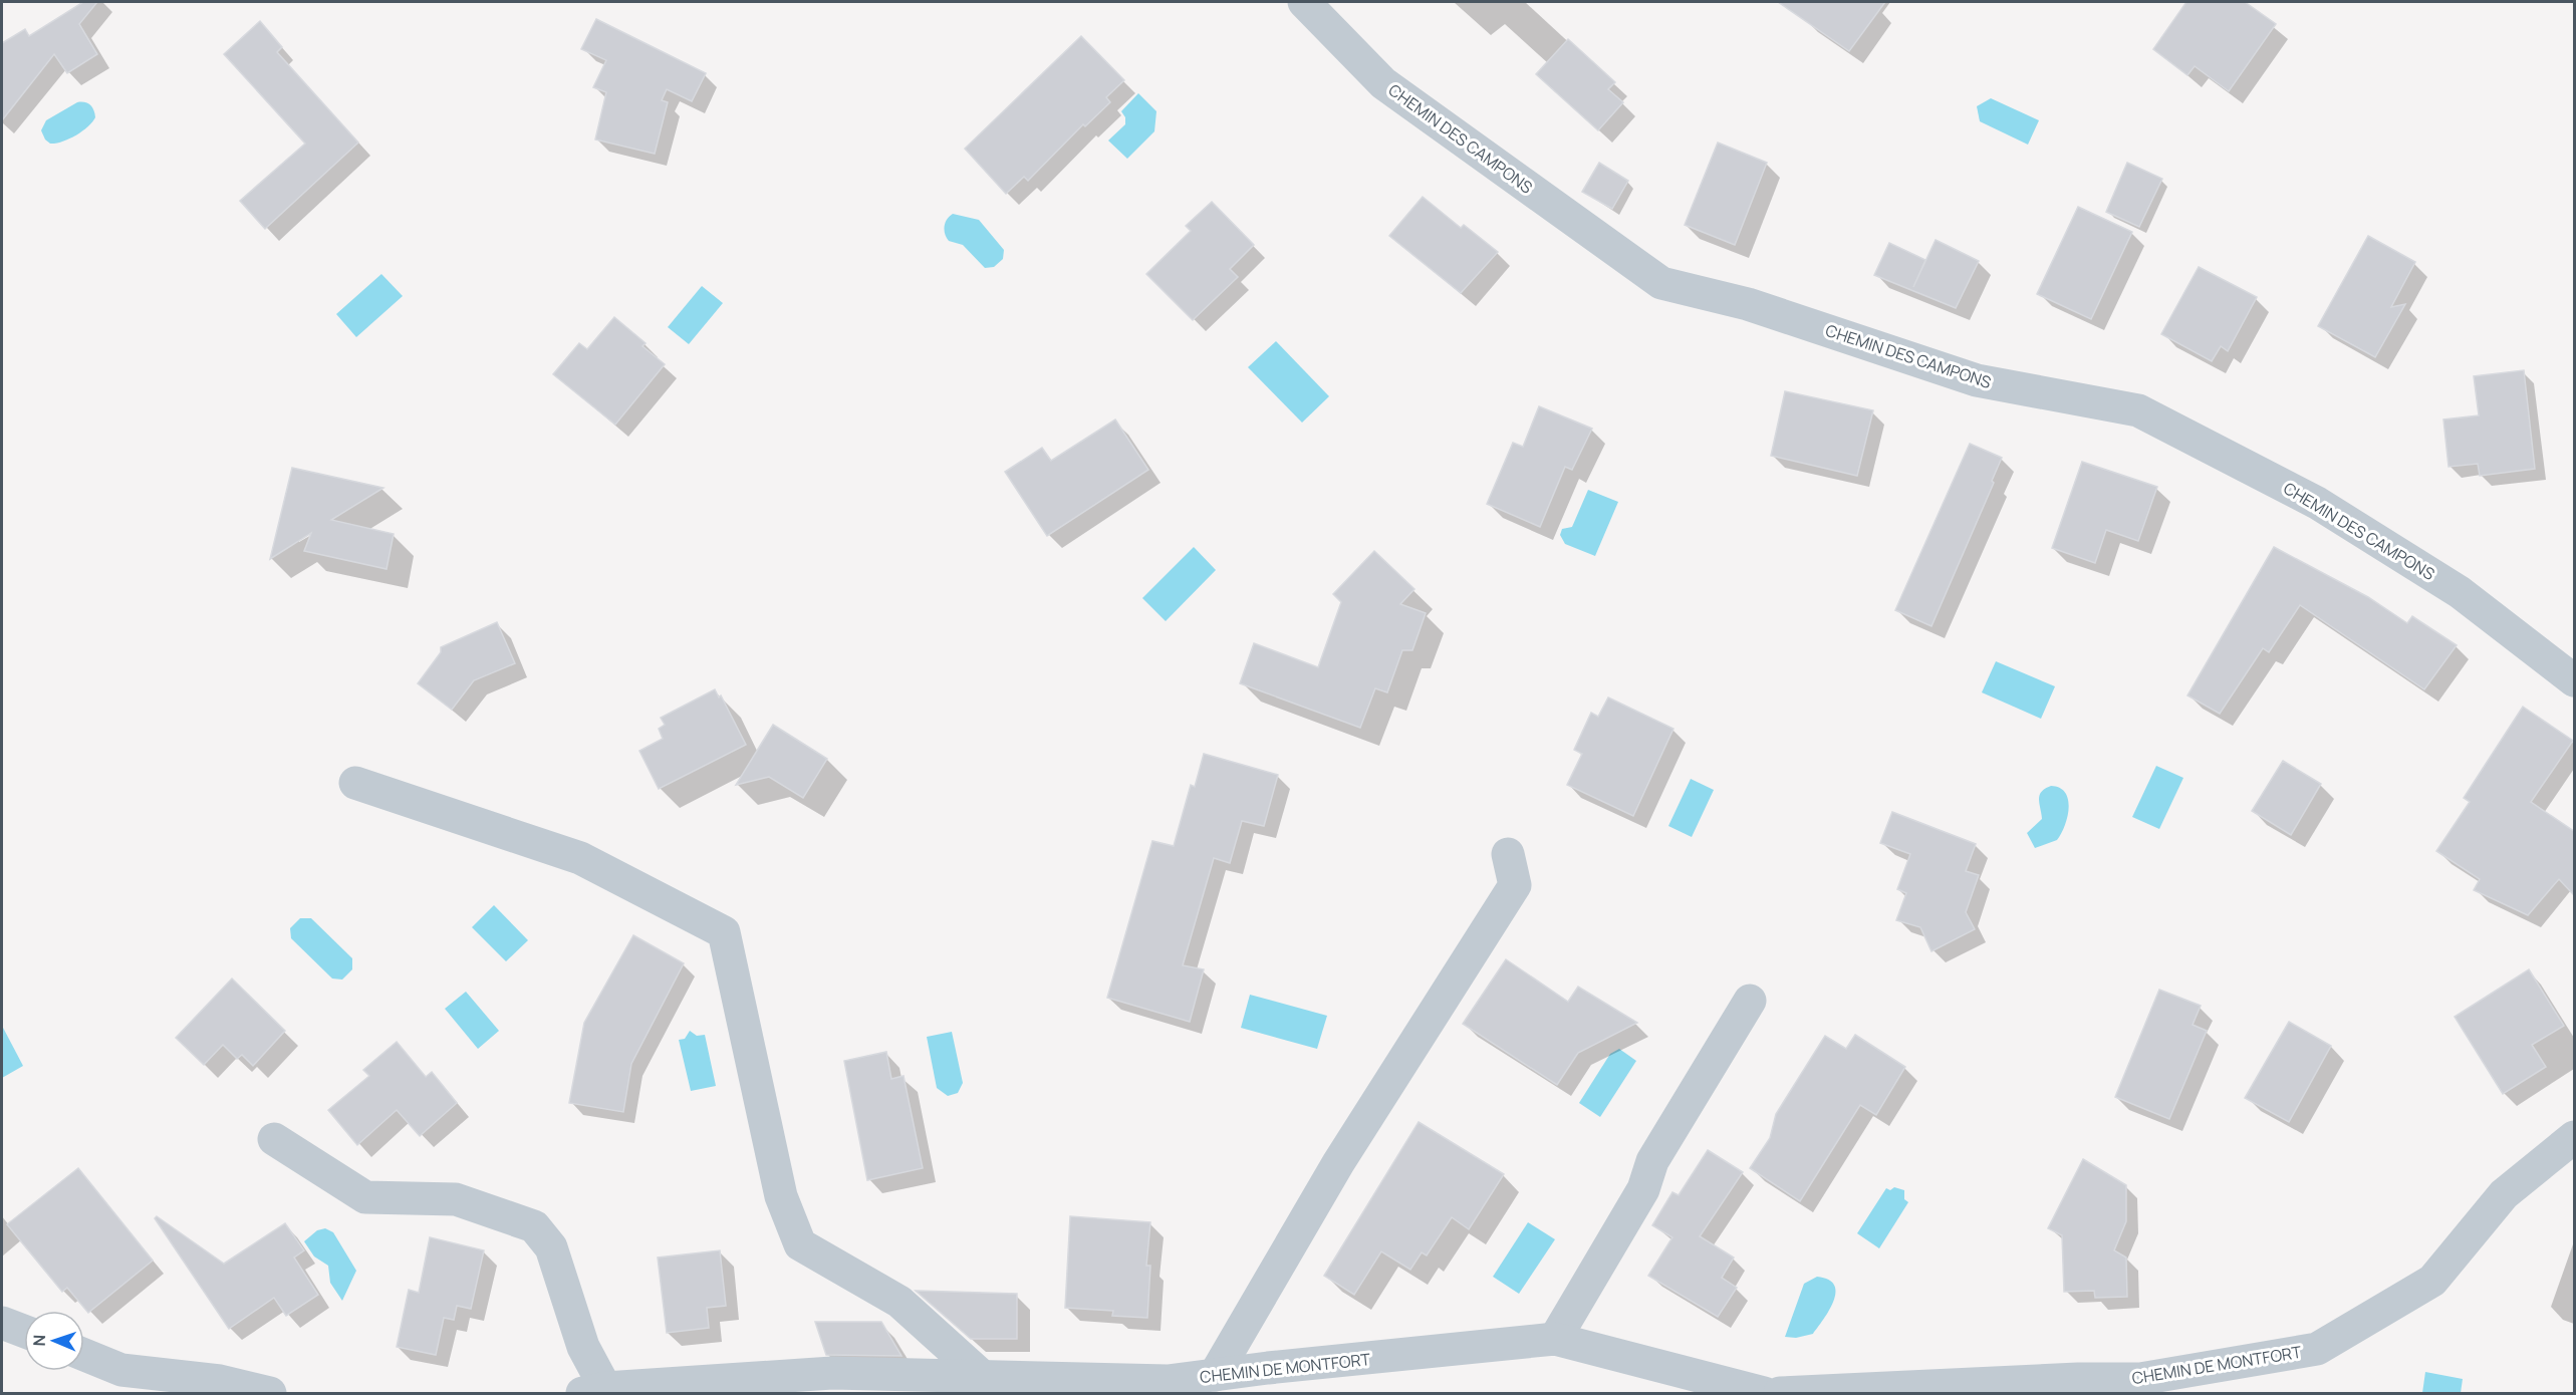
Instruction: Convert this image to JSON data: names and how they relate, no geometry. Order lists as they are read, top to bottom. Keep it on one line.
{"streets":{"street":["CHEMIN DES CAMPONS","CHEMIN DE MONTFORT"]},"north":"left"}
